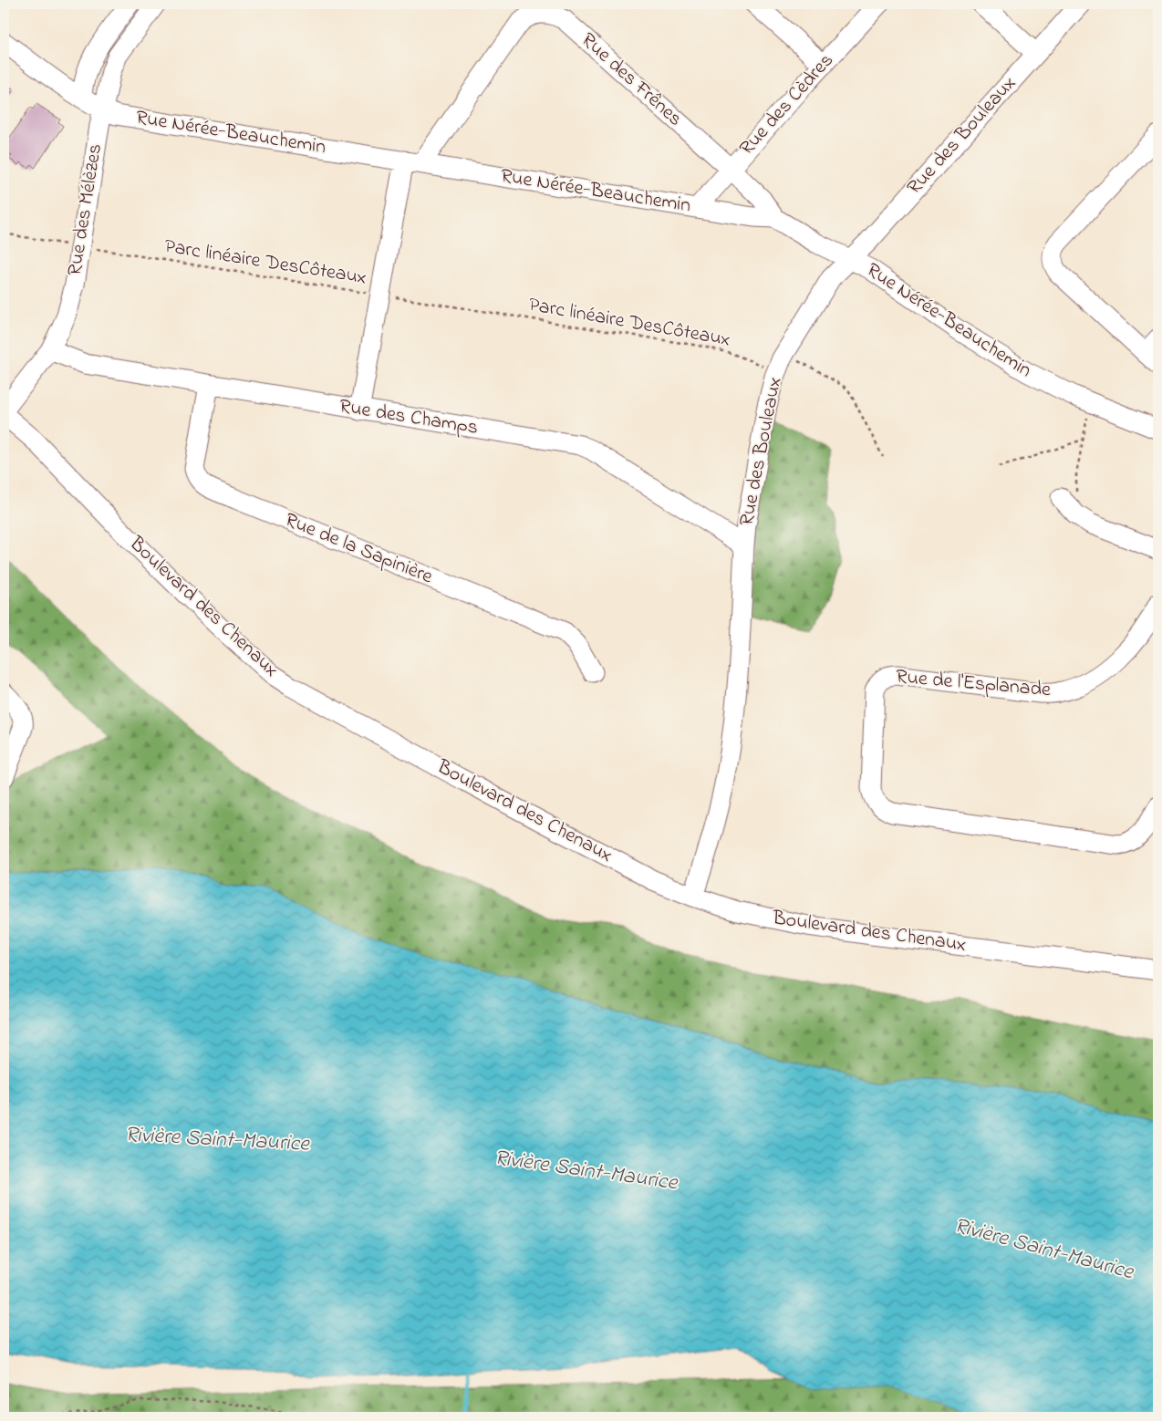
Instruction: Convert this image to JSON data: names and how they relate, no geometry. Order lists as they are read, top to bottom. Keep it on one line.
{"streets":{"street":["Rue des Frênes","Rue des Cèdres","Rue Nérée-Beauchemin","Rue des Bouleaux","Rue des Mélèzes","Rue des Champs","Rue de la Sapinière","Boulevard des Chenaux","Rue de l'Esplanade"],"path":["Parc linéaire DesCôteaux"]},"crossings":[["Rue des Frênes","Rue des Cèdres"],["Rue des Frênes","Rue Nérée-Beauchemin"],["Rue des Frênes","Parc linéaire DesCôteaux"],["Rue des Frênes","Rue des Champs"],["Rue des Cèdres","Rue Nérée-Beauchemin"],["Rue Nérée-Beauchemin","Rue des Bouleaux"],["Rue Nérée-Beauchemin","Rue des Mélèzes"],["Rue des Bouleaux","Parc linéaire DesCôteaux"],["Rue des Bouleaux","Rue des Champs"],["Rue des Bouleaux","Boulevard des Chenaux"],["Rue des Mélèzes","Parc linéaire DesCôteaux"],["Rue des Mélèzes","Rue des Champs"],["Rue des Champs","Rue de la Sapinière"]],"water":["Rivière Saint-Maurice"]}
